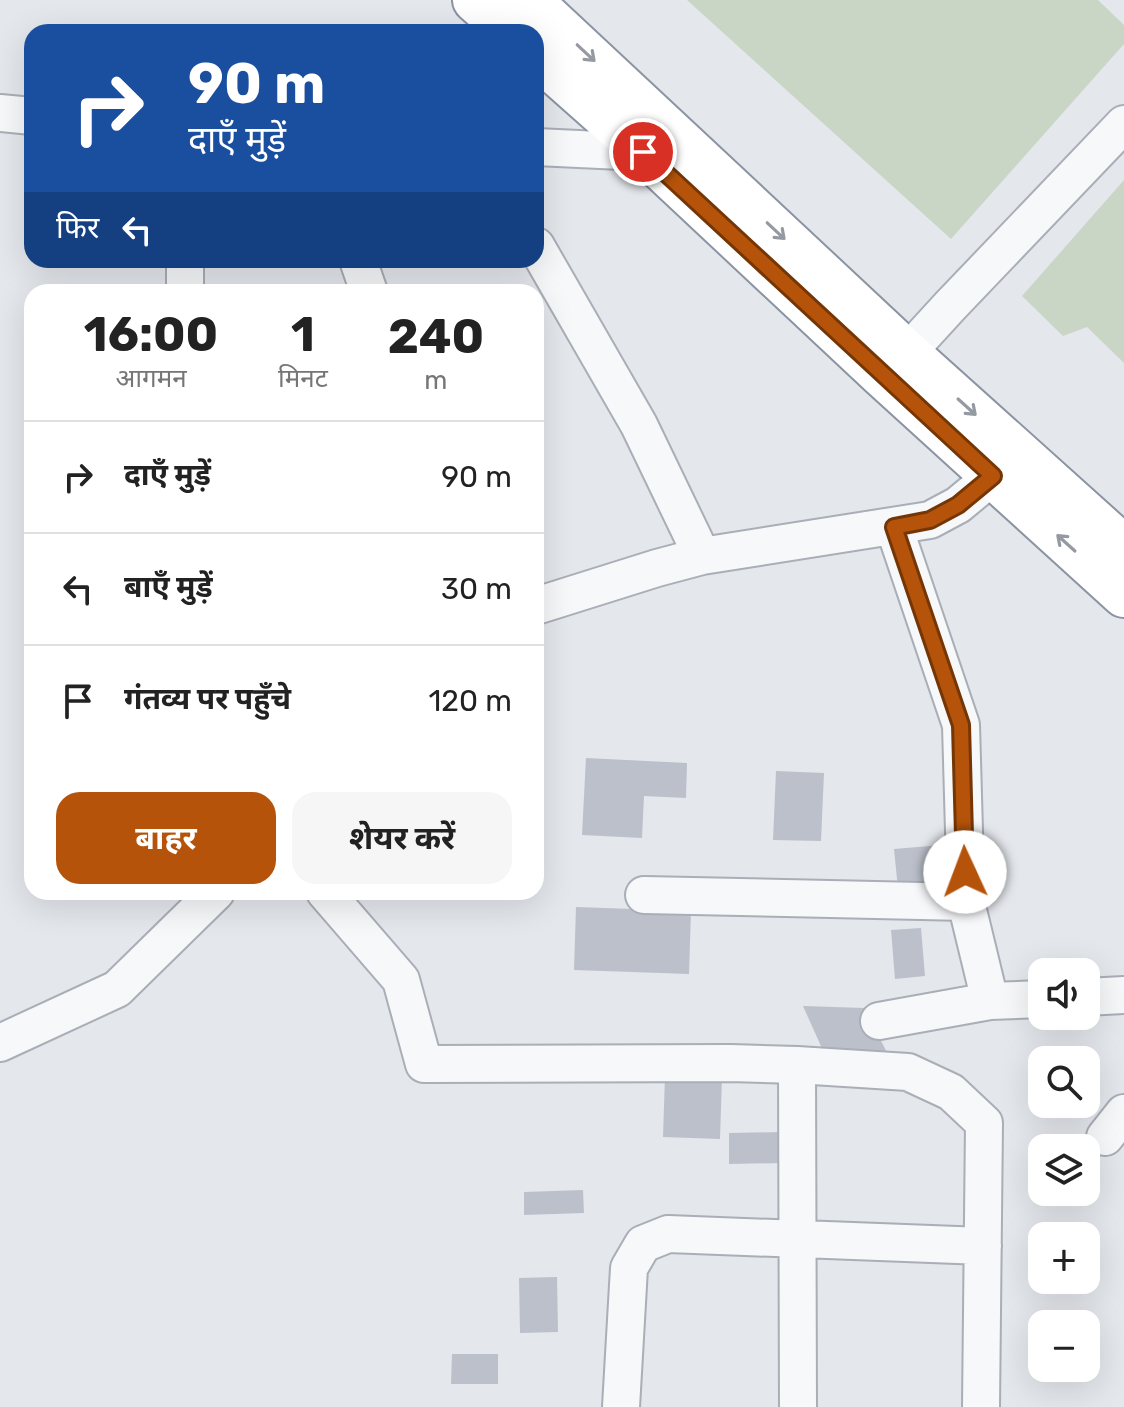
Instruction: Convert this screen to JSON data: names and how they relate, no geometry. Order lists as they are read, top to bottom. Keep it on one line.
{"page":{"turn":["90 m","दाएँ मुड़ें"],"then":"फिर","eta":["16:00","आगमन","1","मिनट","240","m"],"list":[{"name":"दाएँ मुड़ें","value":"90 m"},{"name":"बाएँ मुड़ें","value":"30 m"},{"name":"गंतव्य पर पहुँचे","value":"120 m"}],"buttons":["बाहर","शेयर करें"],"map_buttons":["+","−"]}}
